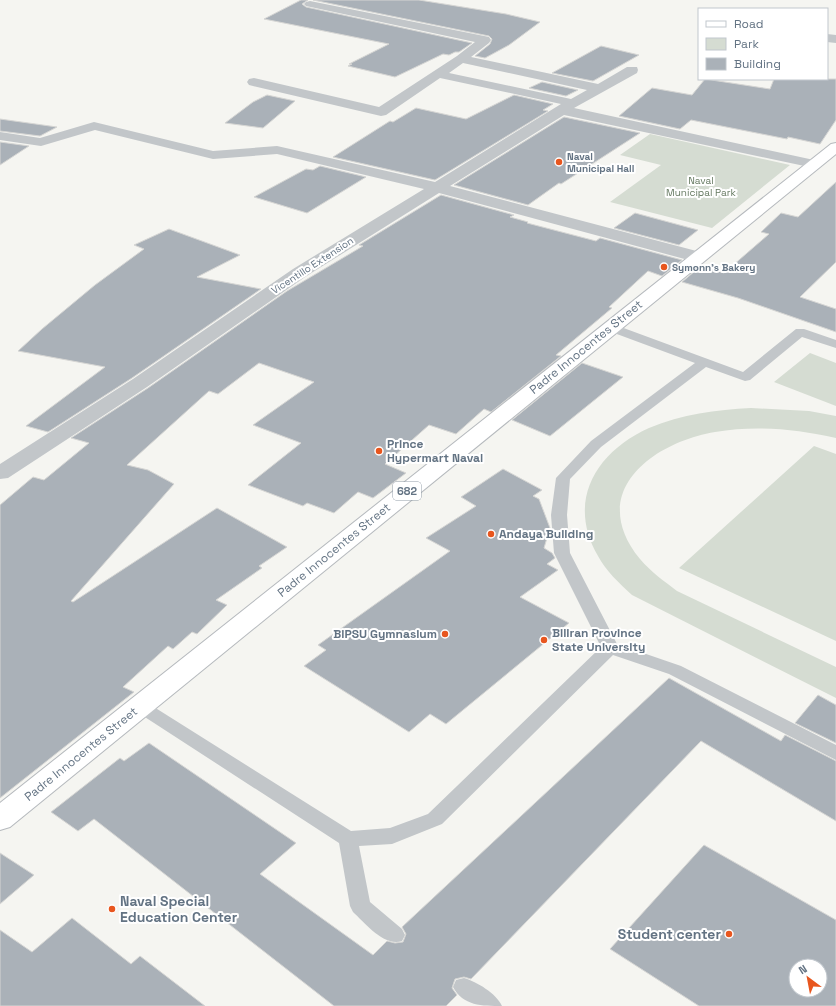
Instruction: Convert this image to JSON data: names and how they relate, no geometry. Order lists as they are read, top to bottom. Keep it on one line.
{"streets":{"main road":["Padre Innocentes Street","682"],"street":["Vicentillo Extension"]},"parks":["Naval Municipal Park"],"places":["Naval Municipal Hall","Symonn's Bakery","Prince Hypermart Naval","Andaya Building","BiPSU Gymnasium","Biliran Province State University","Naval Special Education Center","Student center"],"legend":["Road","Park","Building"],"north":"top left"}
